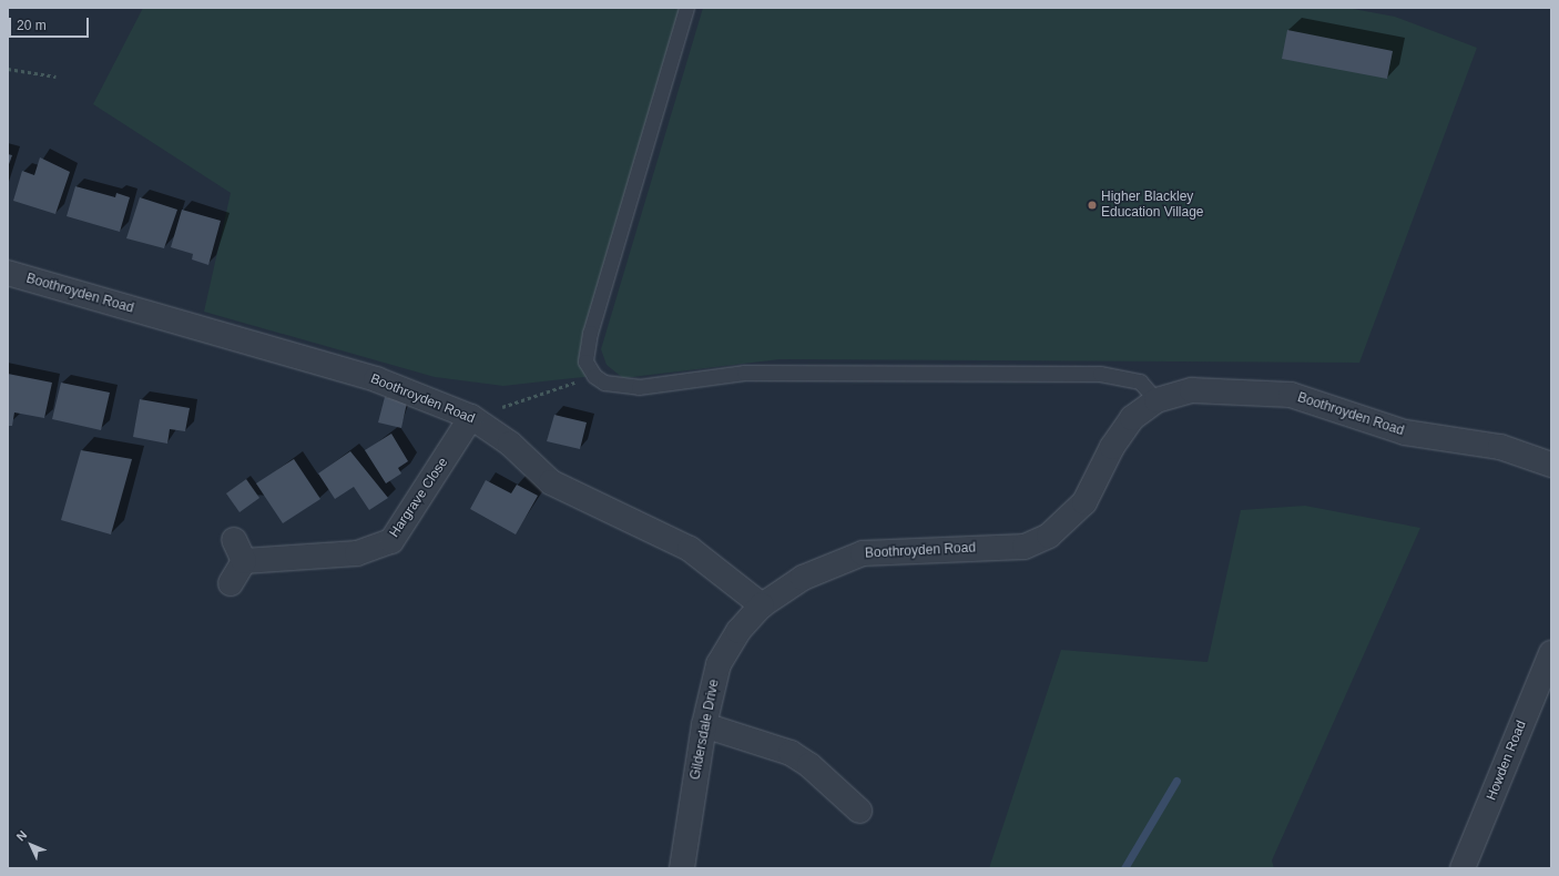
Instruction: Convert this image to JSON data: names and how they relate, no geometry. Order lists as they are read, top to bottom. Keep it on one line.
{"streets":{"street":["Boothroyden Road","Hargrave Close","Gildersdale Drive","Howden Road"]},"crossings":[["Boothroyden Road","Hargrave Close"],["Boothroyden Road","Gildersdale Drive"]],"places":["Higher Blackley Education Village"],"scale_bar":"20 m","north":"top left"}
